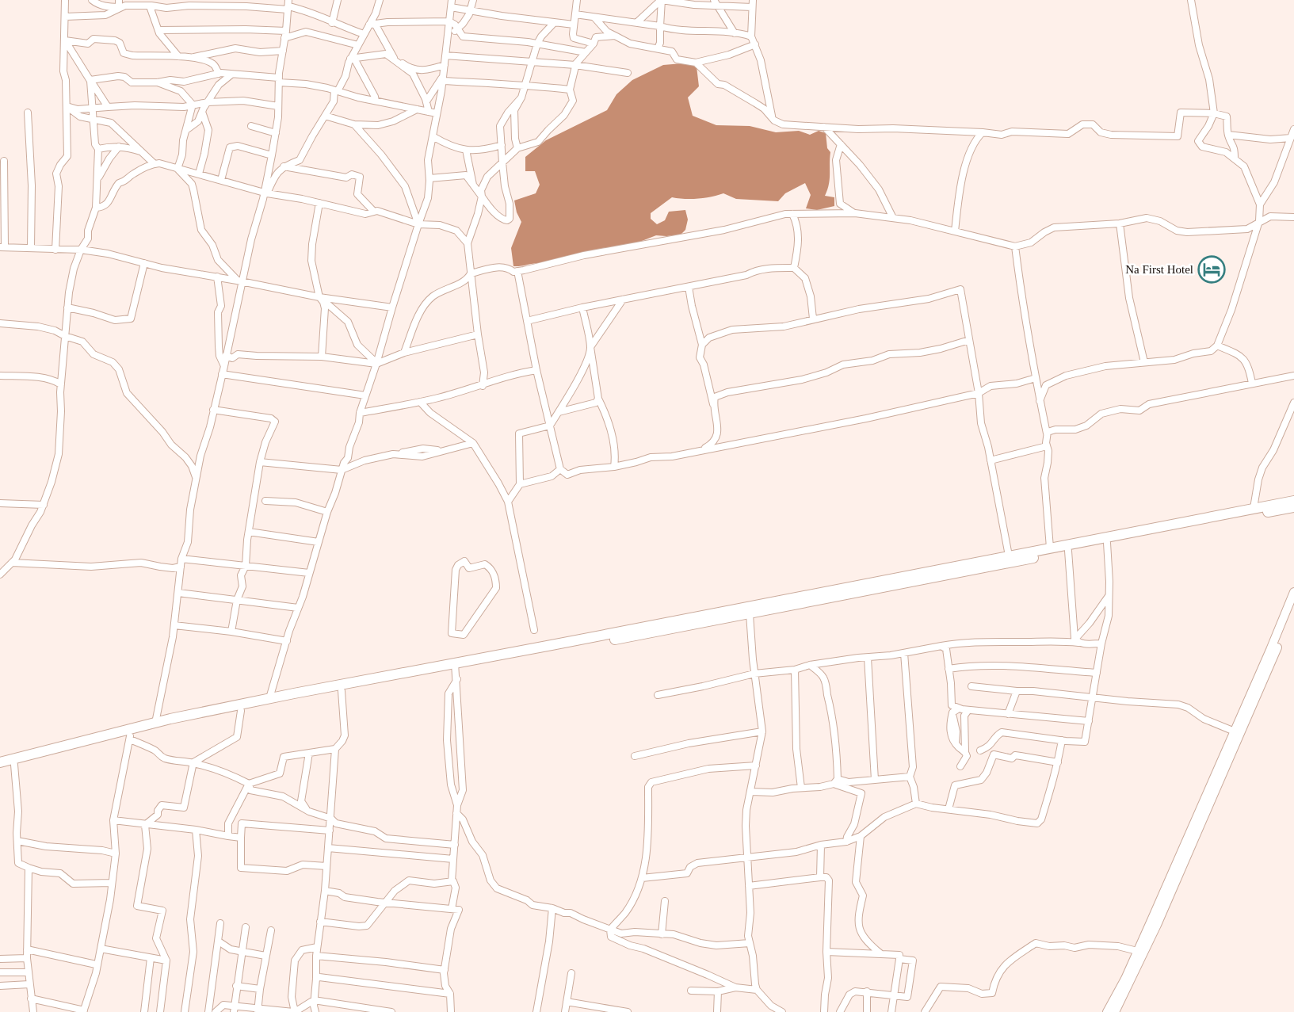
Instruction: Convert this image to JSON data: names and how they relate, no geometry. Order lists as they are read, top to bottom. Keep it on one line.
{"places":{"hotel":["Na First Hotel"]}}
